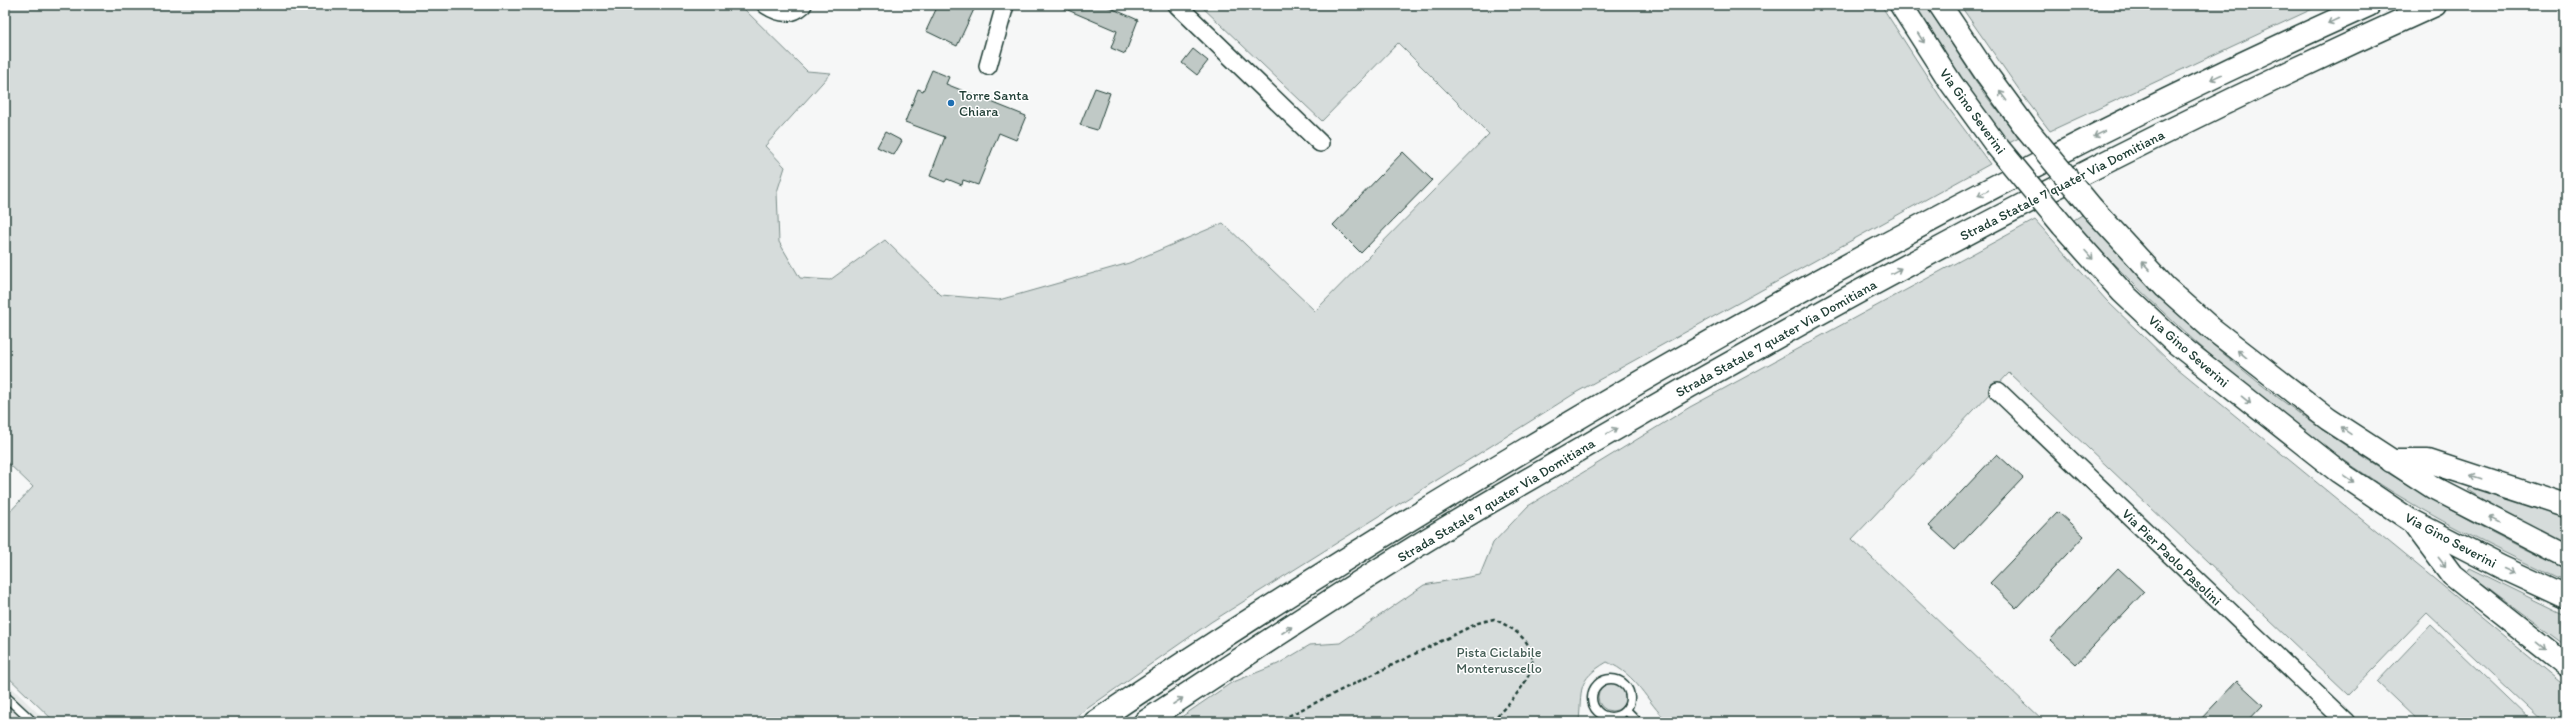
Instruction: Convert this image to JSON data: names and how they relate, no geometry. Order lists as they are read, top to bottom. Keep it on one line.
{"streets":{"main road":["Via Gino Severini","Strada Statale 7 quater Via Domitiana"],"street":["Via Pier Paolo Pasolini"]},"parks":["Pista Ciclabile Monteruscello"],"places":["Torre Santa Chiara"]}
